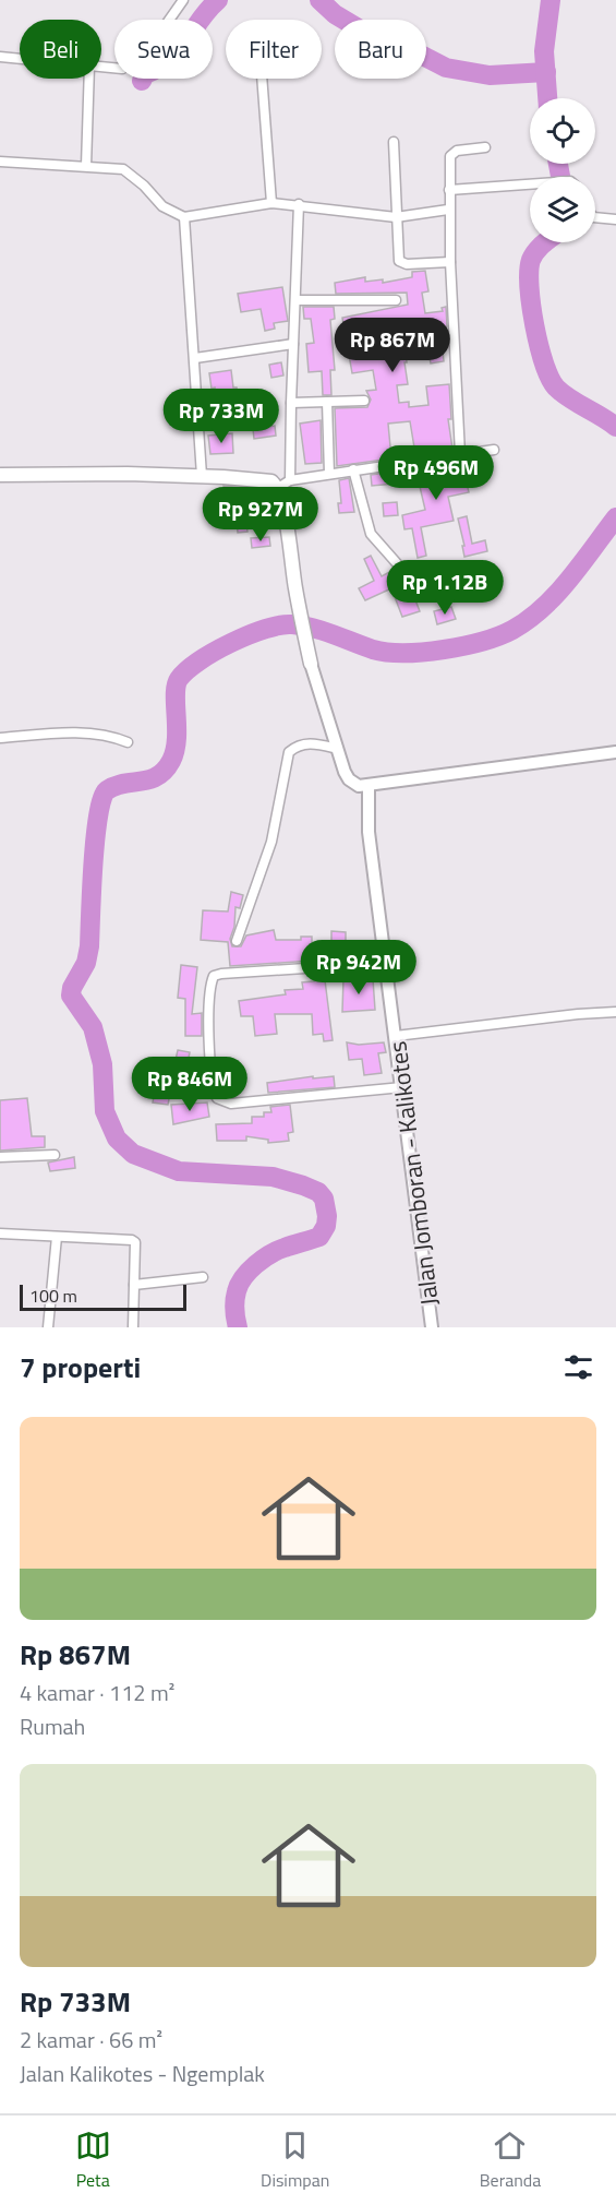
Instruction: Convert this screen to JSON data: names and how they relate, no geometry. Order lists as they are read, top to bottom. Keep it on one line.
{"streets":{"street":["Jalan Jomboran - Kalikotes"]},"scale_bar":"100 m","page":{"chip":["Beli","Sewa","Filter","Baru"],"price":["Rp 867M","Rp 733M","Rp 496M","Rp 927M","Rp 1.12B","Rp 942M","Rp 846M"],"scale":"100 m","heading":"7 properti","list":[{"name":"Rp 867M","note":"4 kamar · 112 m² · Rumah"},{"name":"Rp 733M","note":"2 kamar · 66 m² · Jalan Kalikotes - Ngemplak"}],"tabs":["Peta","Disimpan","Beranda"]}}
